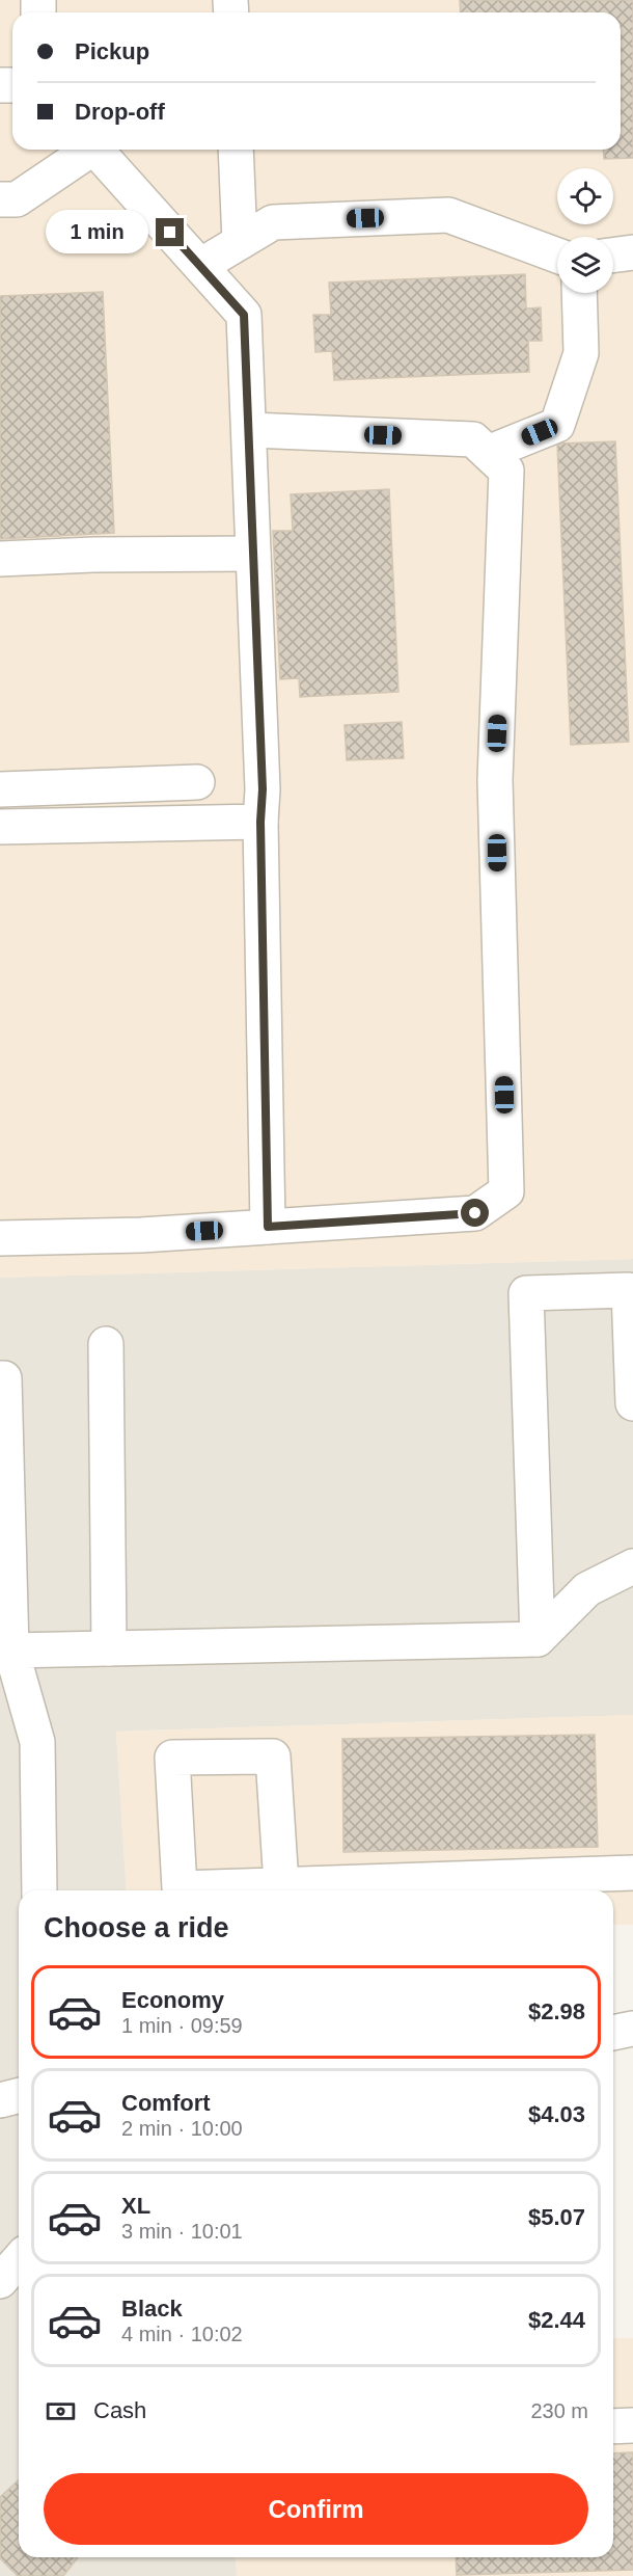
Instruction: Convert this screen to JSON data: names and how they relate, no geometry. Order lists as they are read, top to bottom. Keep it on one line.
{"page":{"banner":["Pickup","Drop-off"],"bubble":"1 min","heading":"Choose a ride","list":[{"name":"Economy","note":"1 min · 09:59","value":"$2.98"},{"name":"Comfort","note":"2 min · 10:00","value":"$4.03"},{"name":"XL","note":"3 min · 10:01","value":"$5.07"},{"name":"Black","note":"4 min · 10:02","value":"$2.44"}],"pay":["Cash","230 m"],"buttons":"Confirm"}}
